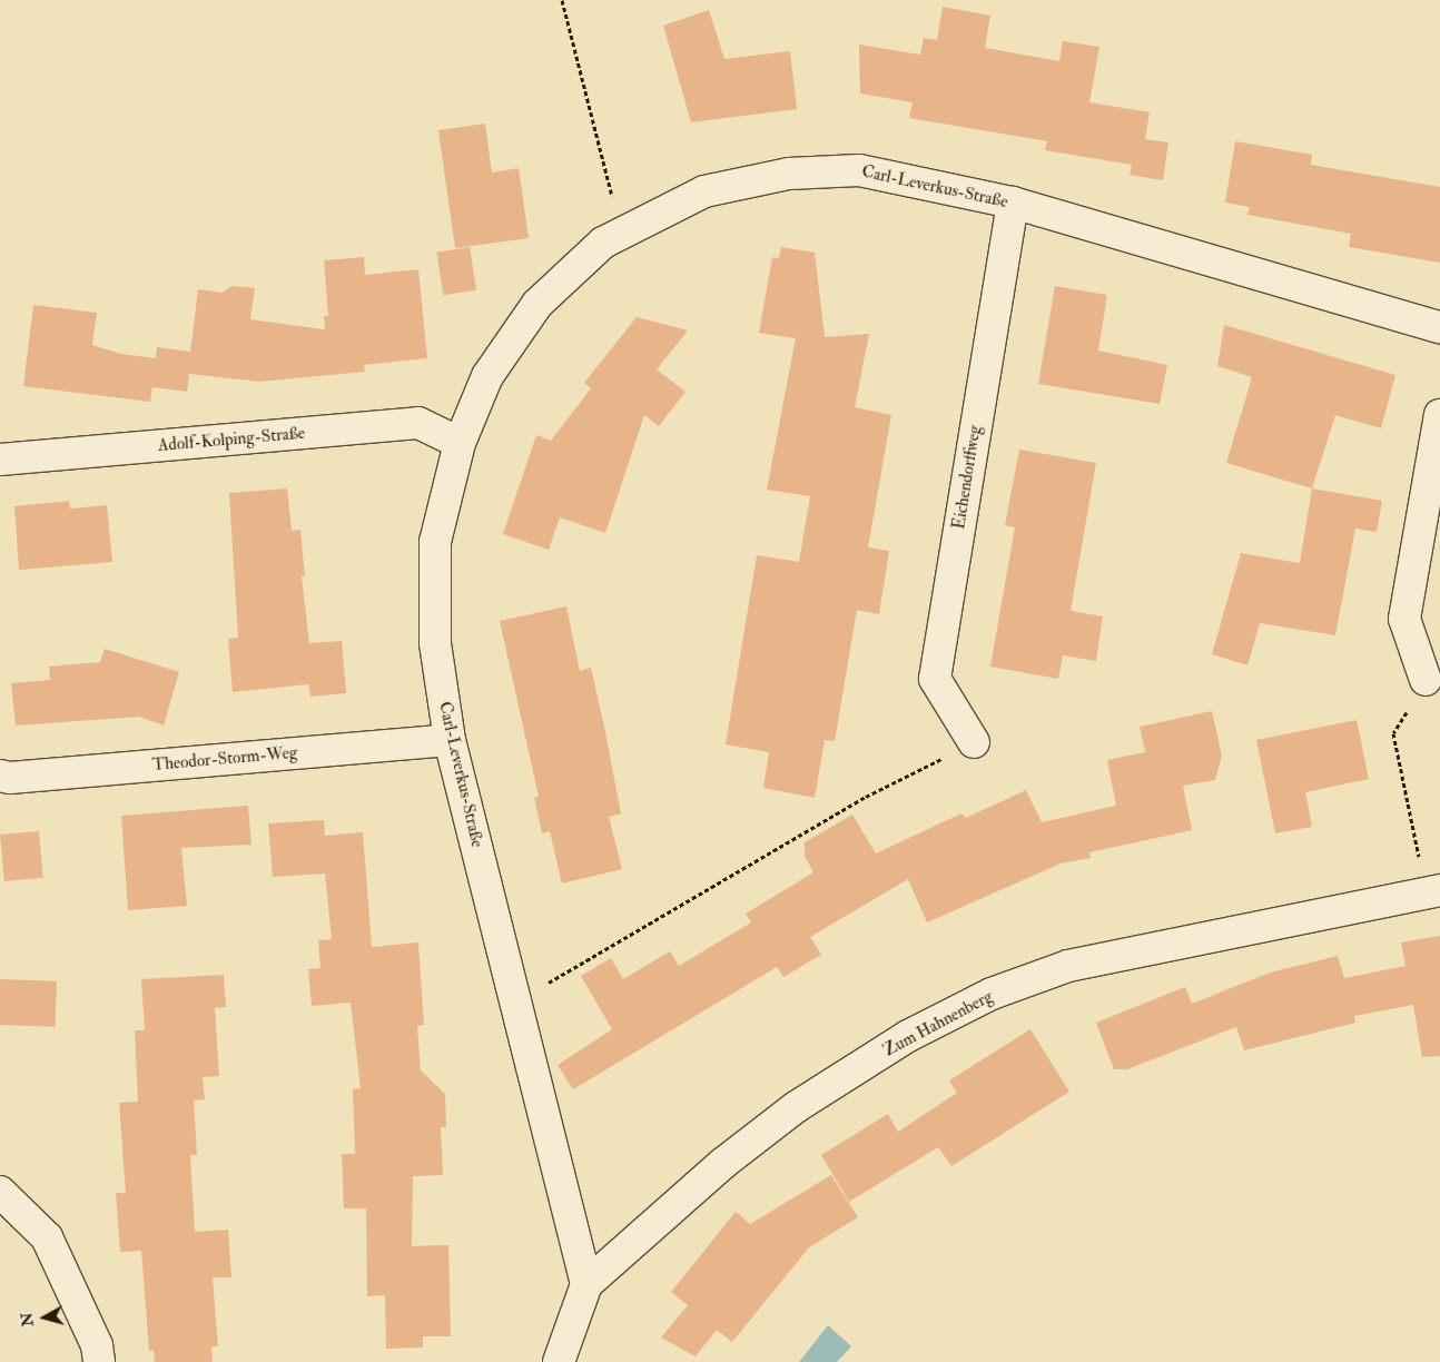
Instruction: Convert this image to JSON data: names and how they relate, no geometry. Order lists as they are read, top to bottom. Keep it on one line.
{"streets":{"street":["Carl-Leverkus-Straße","Adolf-Kolping-Straße","Eichendorffweg","Theodor-Storm-Weg","Zum Hahnenberg"]},"crossings":[["Carl-Leverkus-Straße","Adolf-Kolping-Straße"],["Carl-Leverkus-Straße","Eichendorffweg"],["Carl-Leverkus-Straße","Theodor-Storm-Weg"],["Carl-Leverkus-Straße","Zum Hahnenberg"]],"north":"left"}
